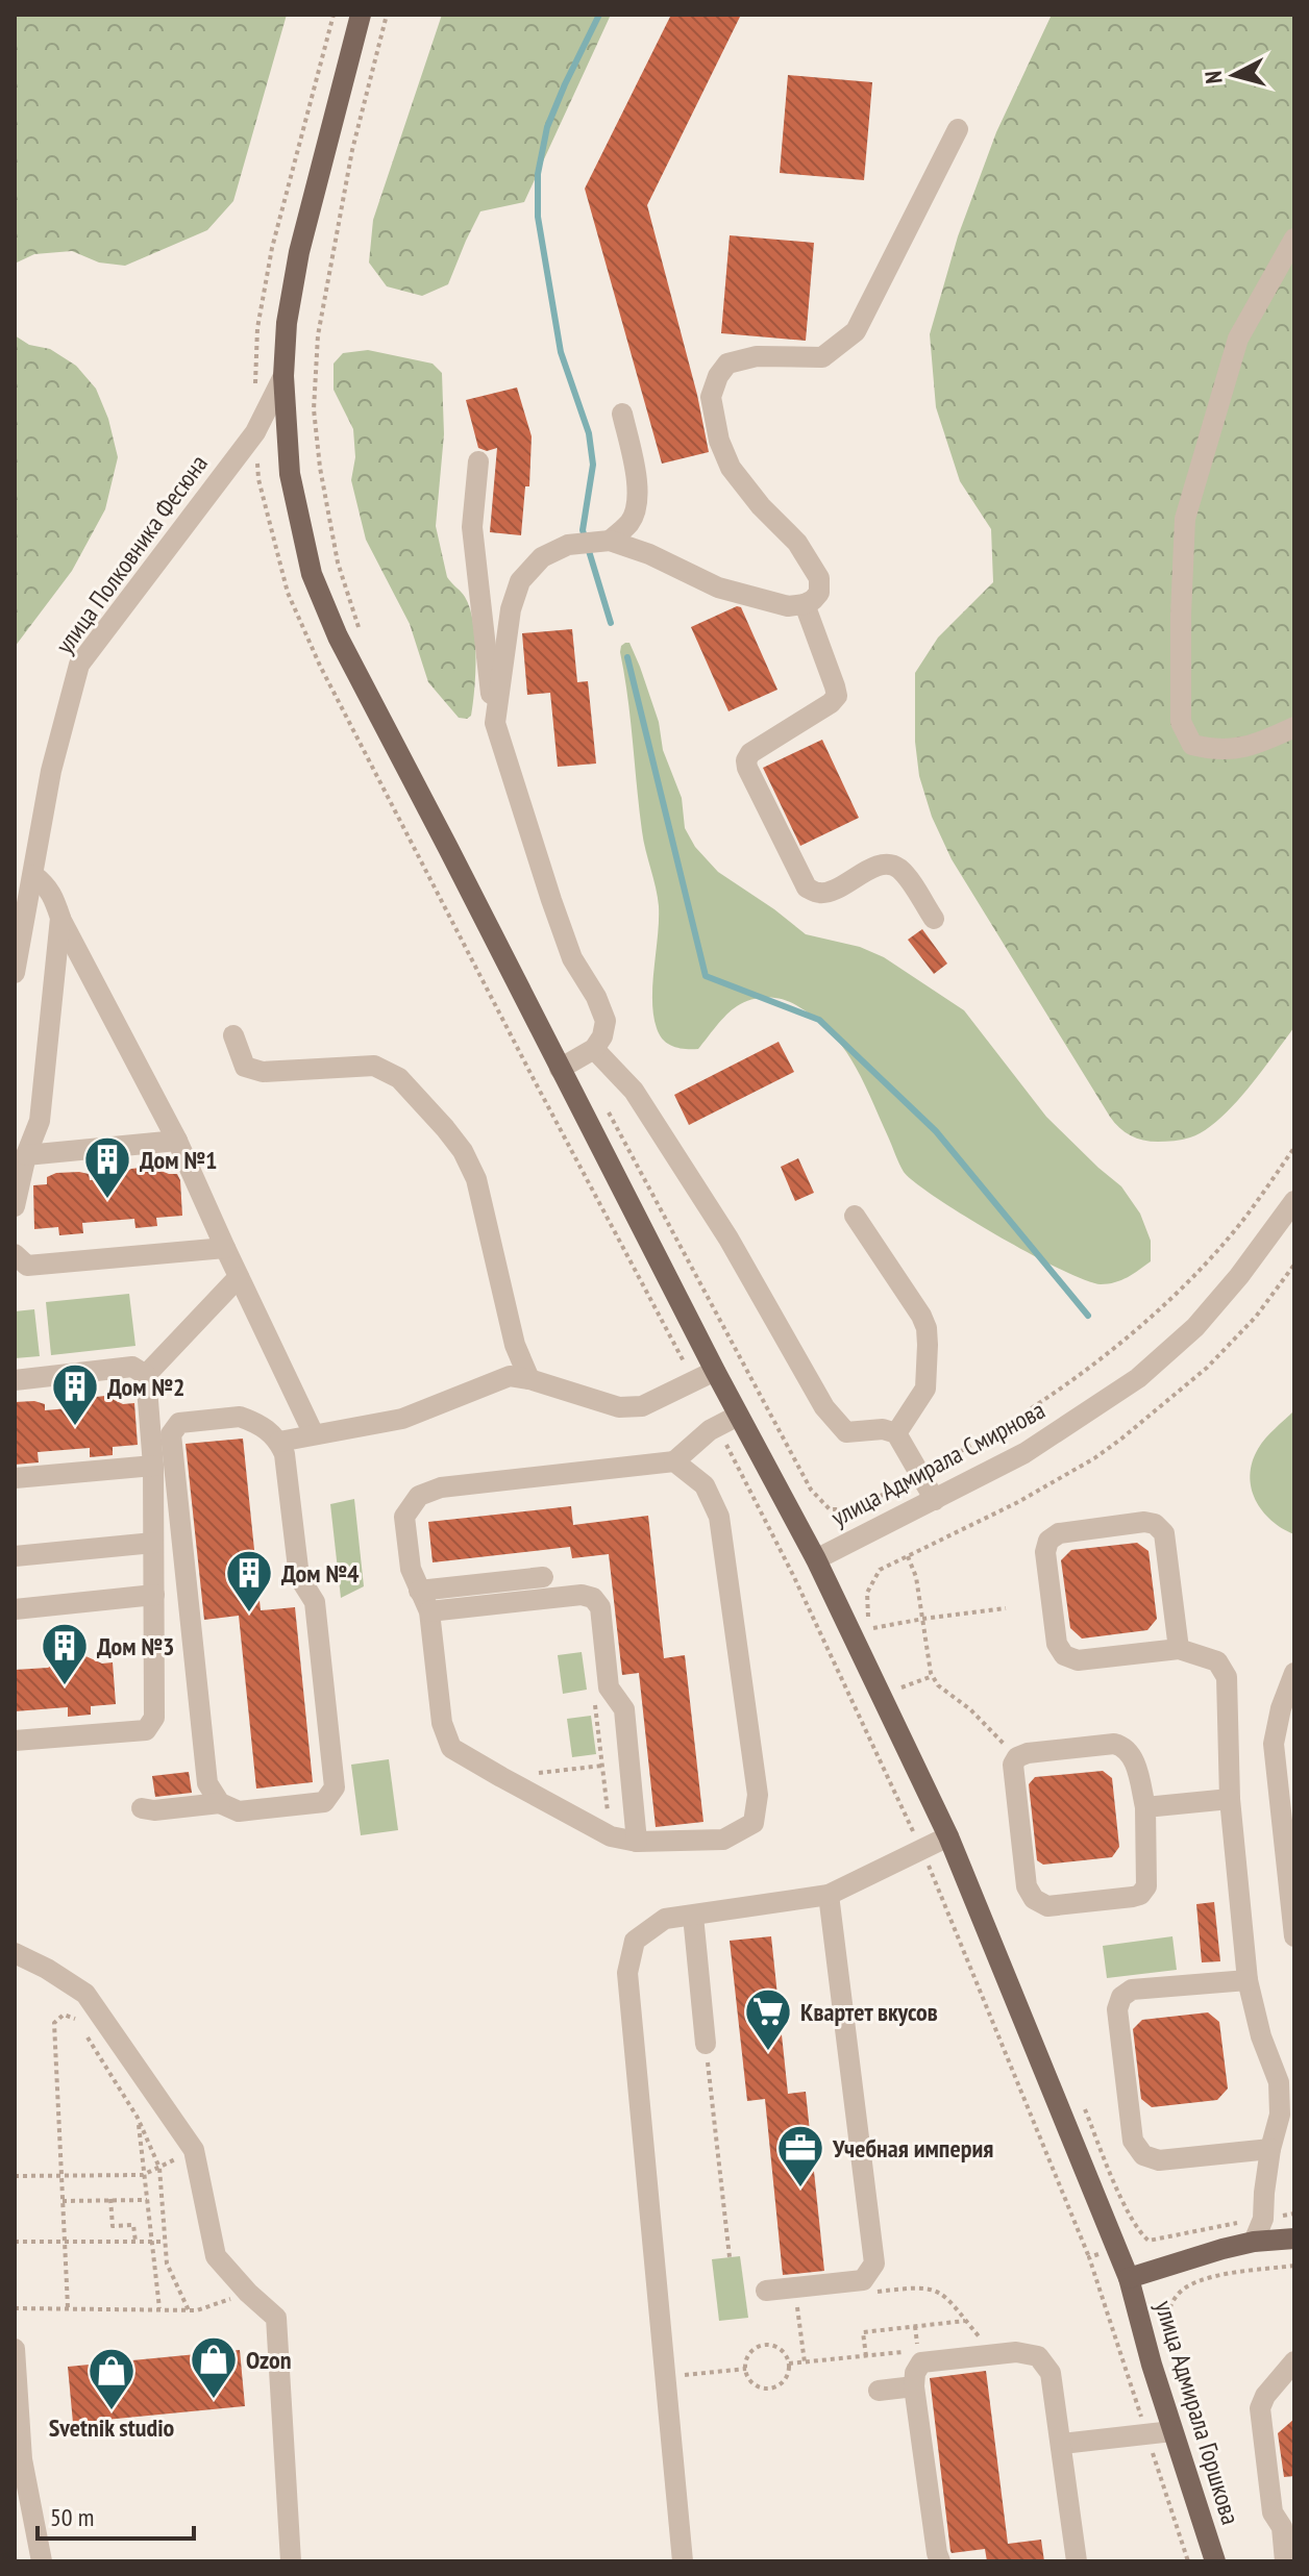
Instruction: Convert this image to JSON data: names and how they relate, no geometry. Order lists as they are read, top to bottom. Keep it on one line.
{"streets":{"main road":["улица Адмирала Горшкова"],"street":["улица Полковника Фесюна","улица Адмирала Смирнова"]},"crossings":[["улица Полковника Фесюна","улица Адмирала Горшкова"],["улица Адмирала Смирнова","улица Адмирала Горшкова"]],"places":{"building":["Дом №1","Дом №2","Дом №4","Дом №3"],"supermarket":["Квартет вкусов"],"office":["Учебная империя"],"shop":["Ozon","Svetnik studio"]},"scale_bar":"50 m","north":"left"}
